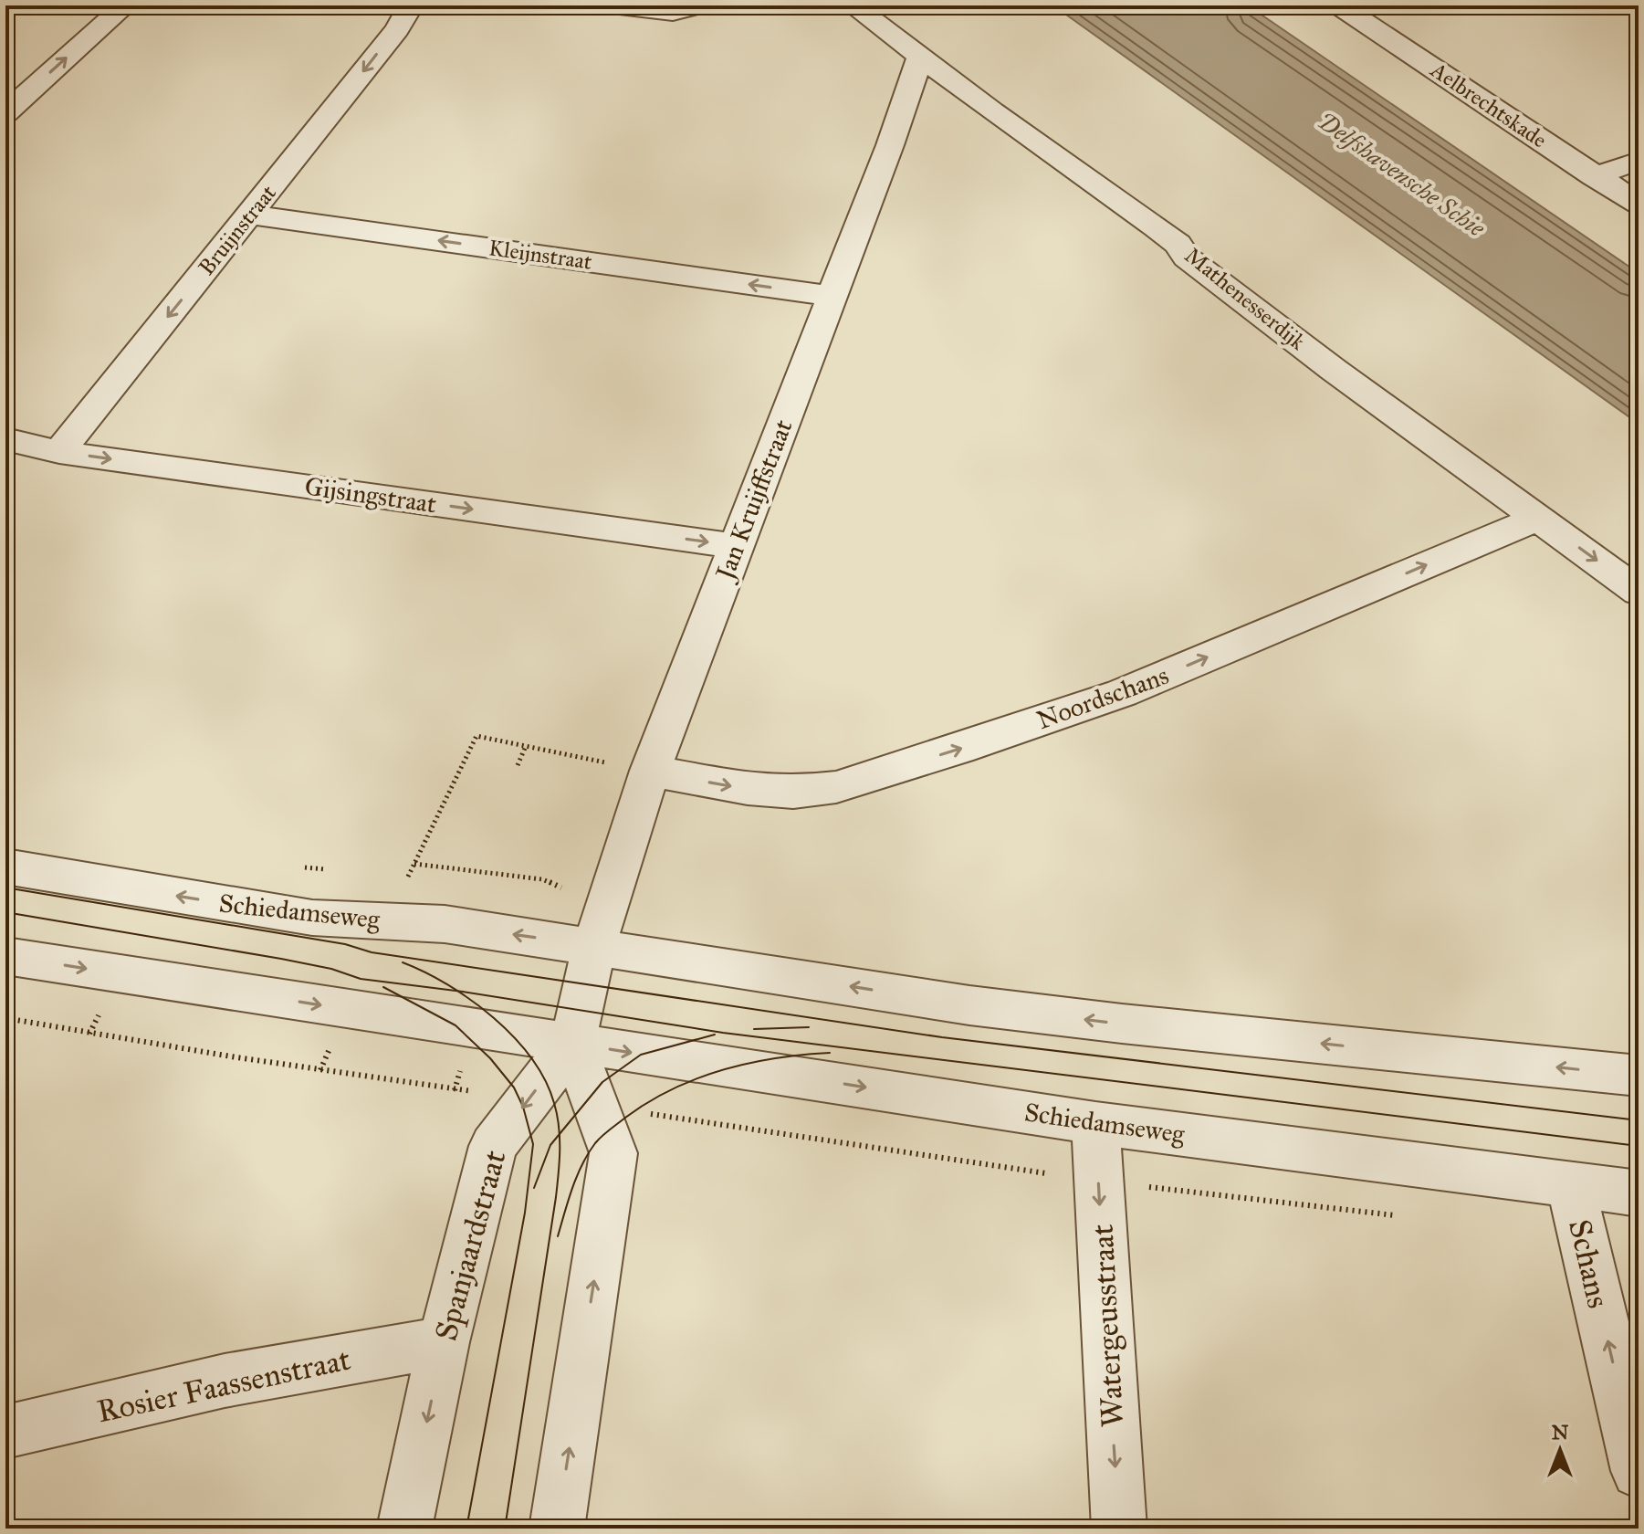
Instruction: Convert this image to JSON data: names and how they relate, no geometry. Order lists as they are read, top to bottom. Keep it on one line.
{"streets":{"street":["Aelbrechtskade","Bruijnstraat","Kleijnstraat","Mathenesserdijk","Gijsingstraat","Jan Kruijffstraat","Noordschans","Schiedamseweg","Spanjaardstraat","Schans","Watergeusstraat","Rosier Faassenstraat"]},"crossings":[["Bruijnstraat","Kleijnstraat"],["Bruijnstraat","Gijsingstraat"],["Kleijnstraat","Jan Kruijffstraat"],["Mathenesserdijk","Jan Kruijffstraat"],["Mathenesserdijk","Noordschans"],["Gijsingstraat","Jan Kruijffstraat"],["Jan Kruijffstraat","Noordschans"],["Jan Kruijffstraat","Schiedamseweg"],["Schiedamseweg","Spanjaardstraat"],["Schiedamseweg","Schans"],["Schiedamseweg","Watergeusstraat"],["Spanjaardstraat","Rosier Faassenstraat"]],"one_way":["Bruijnstraat","Kleijnstraat","Gijsingstraat","Noordschans","Schans","Watergeusstraat"],"water":["Delfshavensche Schie"],"north":"top"}
